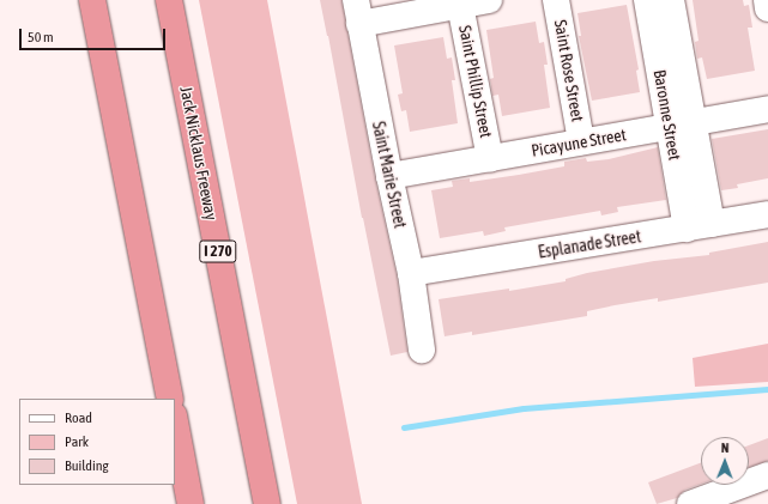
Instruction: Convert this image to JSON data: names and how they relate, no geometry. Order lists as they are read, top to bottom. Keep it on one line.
{"streets":{"highway":["Jack Nicklaus Freeway","I 270"],"street":["Saint Rose Street","Saint Phillip Street","Baronne Street","Picayune Street","Saint Marie Street","Esplanade Street"]},"crossings":[["Saint Rose Street","Picayune Street"],["Saint Phillip Street","Picayune Street"],["Baronne Street","Picayune Street"],["Baronne Street","Esplanade Street"],["Picayune Street","Saint Marie Street"],["Saint Marie Street","Esplanade Street"]],"legend":["Road","Park","Building"],"scale_bar":"50 m","north":"top"}
